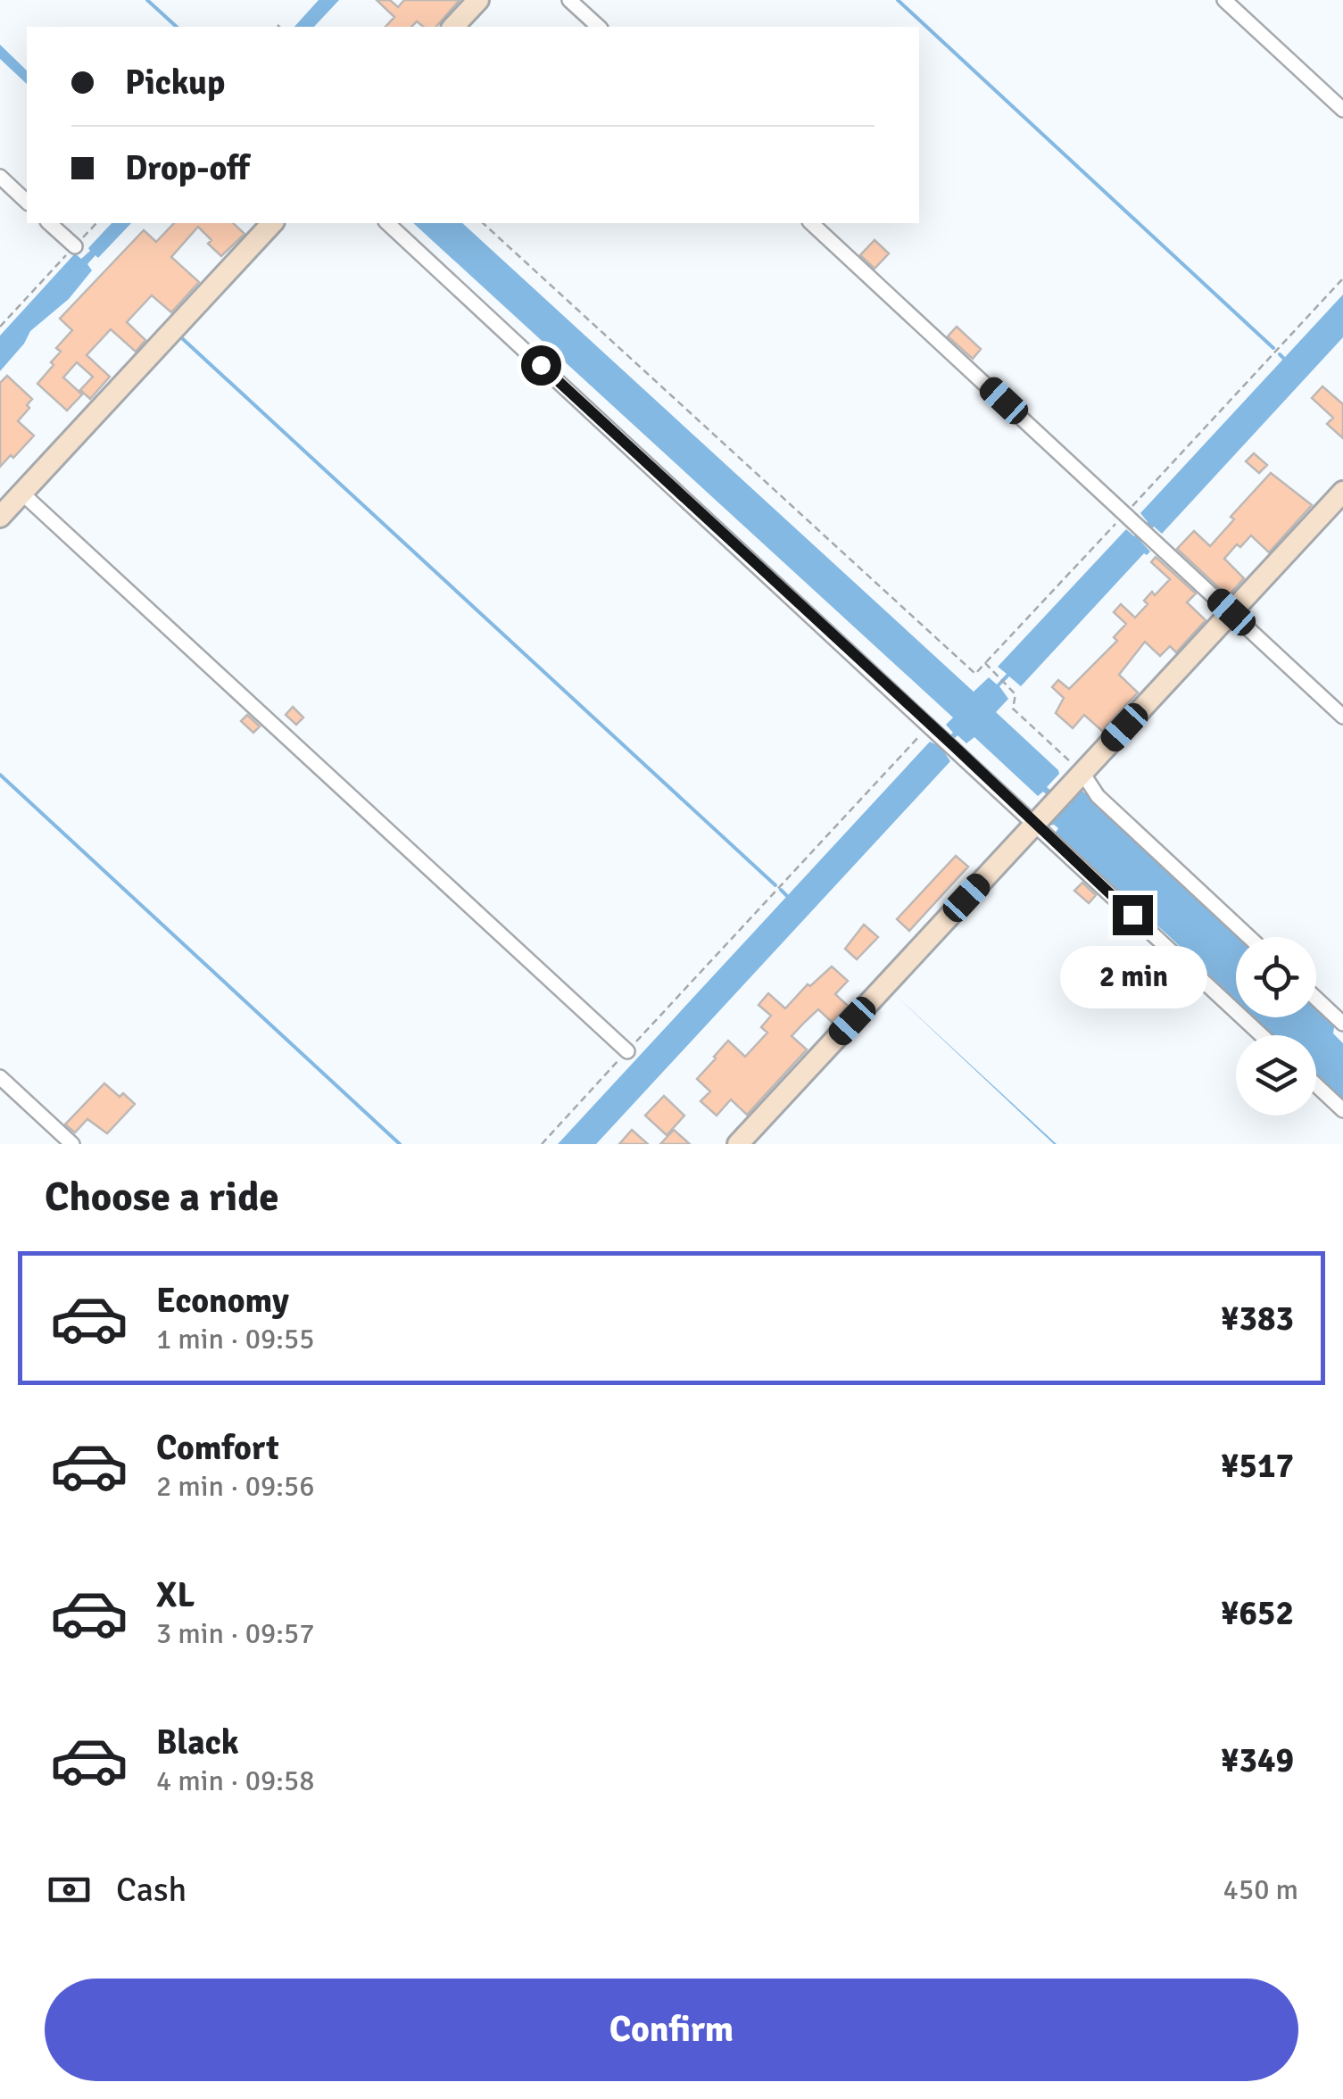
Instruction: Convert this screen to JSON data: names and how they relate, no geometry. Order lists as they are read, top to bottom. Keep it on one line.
{"page":{"banner":["Pickup","Drop-off"],"bubble":"2 min","heading":"Choose a ride","list":[{"name":"Economy","note":"1 min · 09:55","value":"¥383"},{"name":"Comfort","note":"2 min · 09:56","value":"¥517"},{"name":"XL","note":"3 min · 09:57","value":"¥652"},{"name":"Black","note":"4 min · 09:58","value":"¥349"}],"pay":["Cash","450 m"],"buttons":"Confirm"}}
